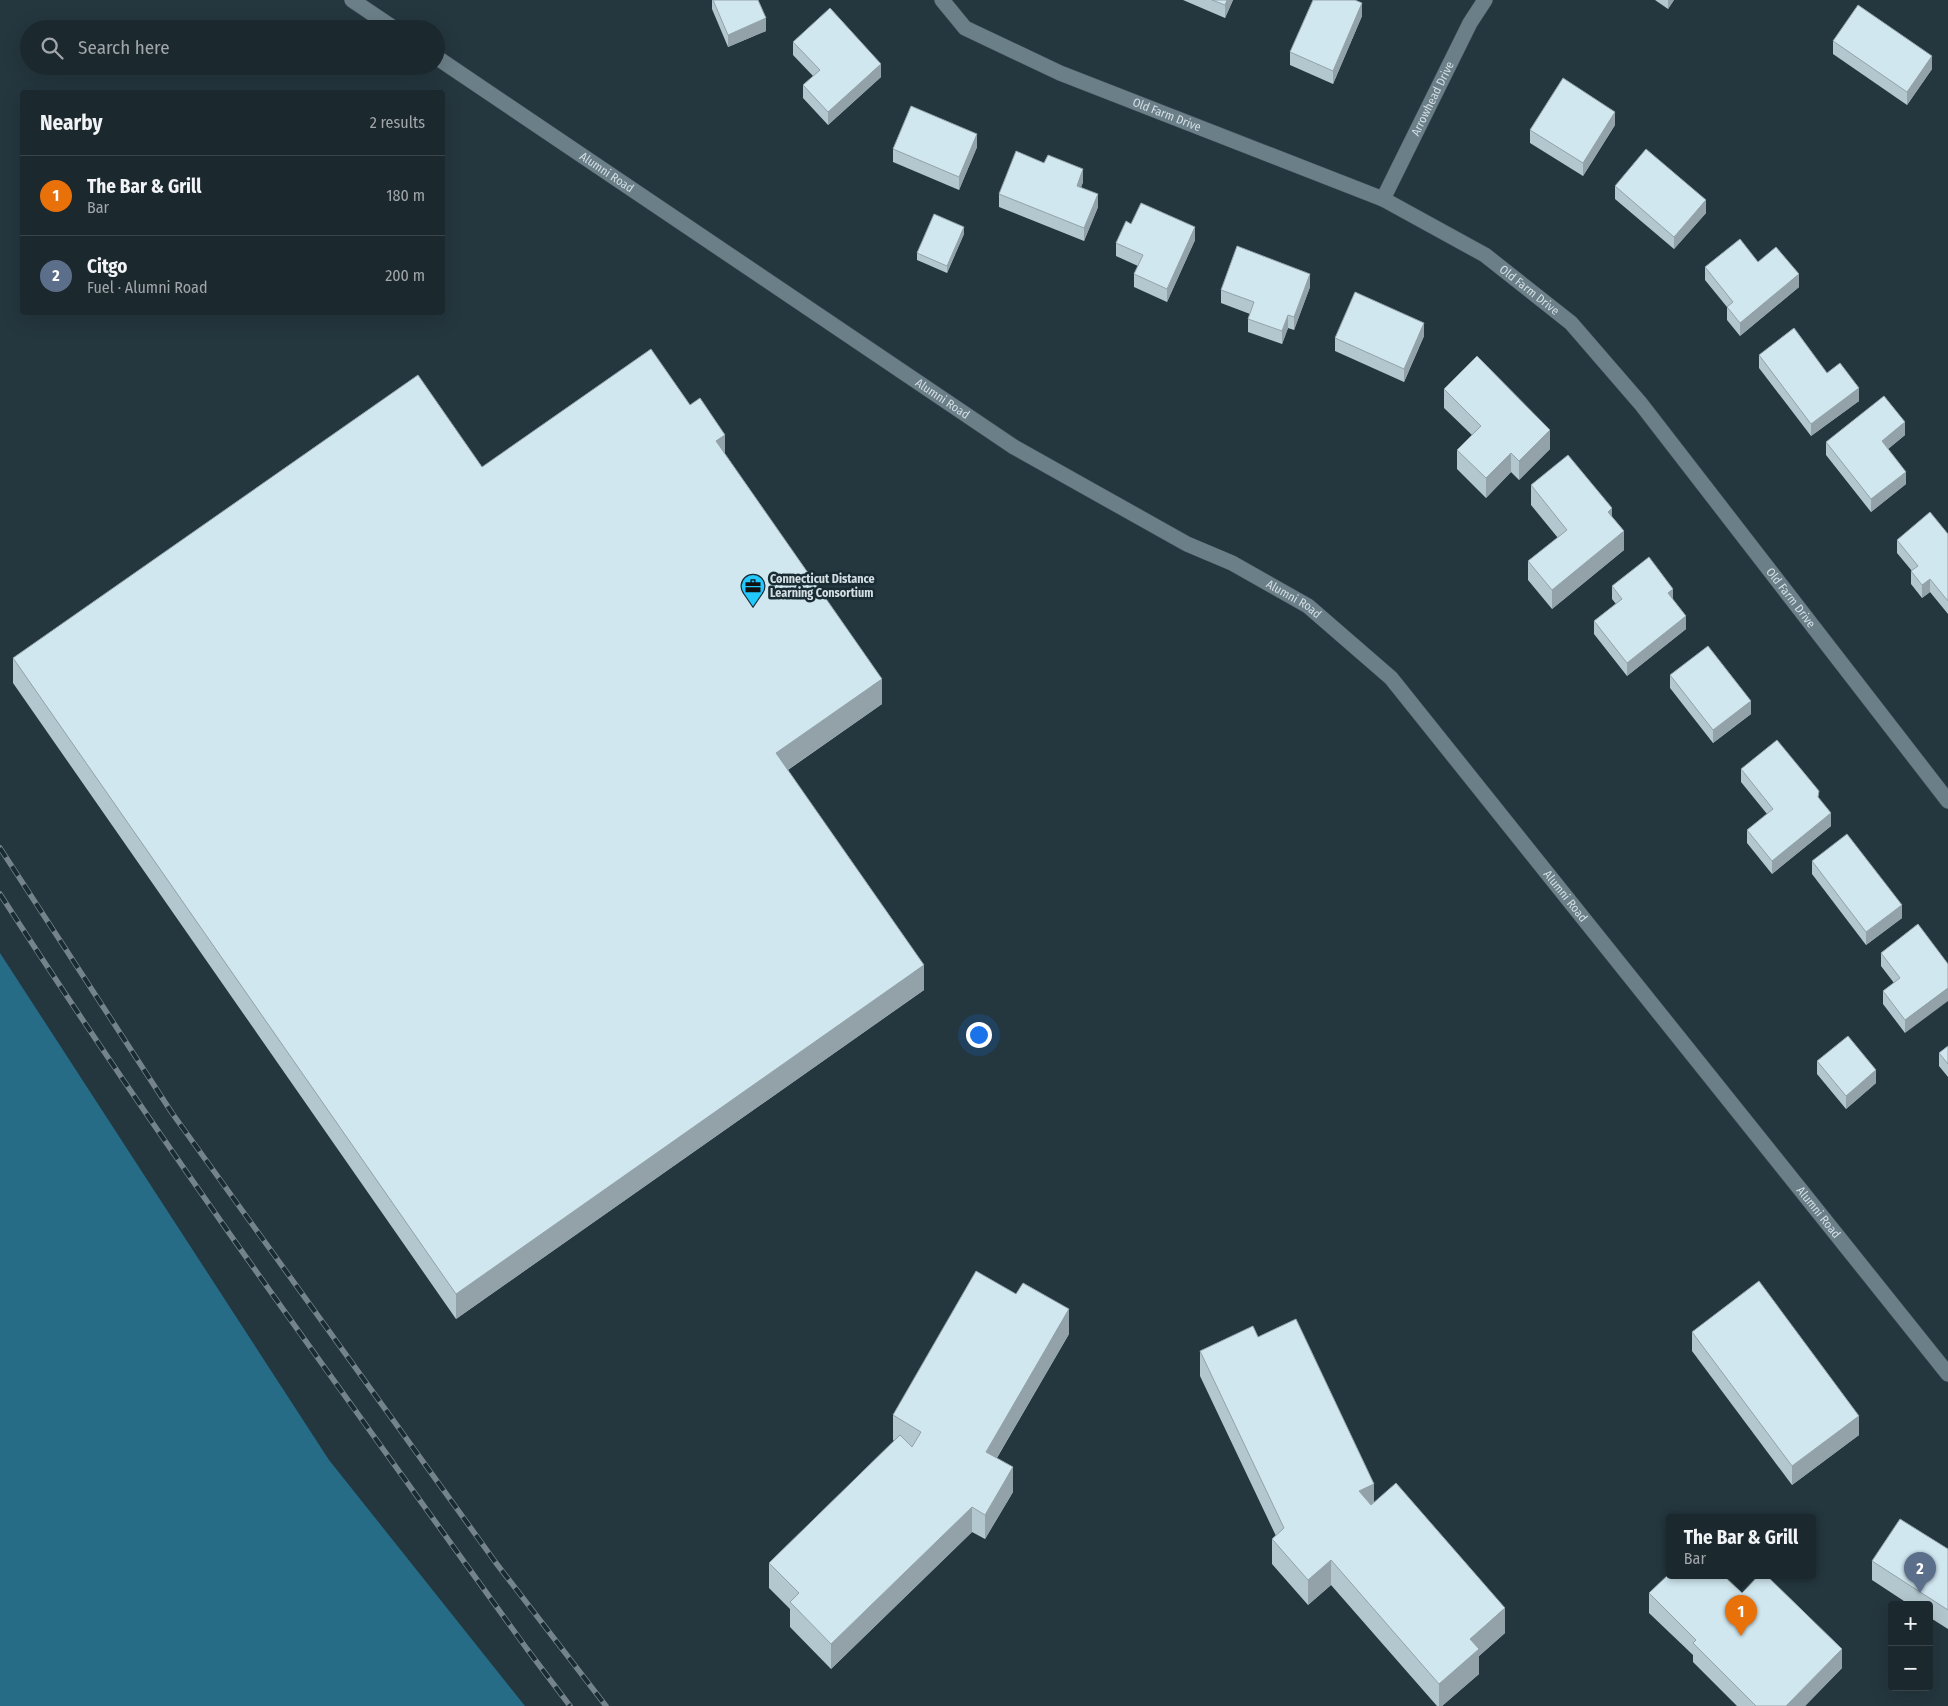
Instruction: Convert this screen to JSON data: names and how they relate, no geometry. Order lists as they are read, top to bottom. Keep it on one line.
{"streets":{"street":["Arrowhead Drive","Old Farm Drive","Alumni Road"]},"crossings":[["Arrowhead Drive","Old Farm Drive"]],"places":{"office":["Connecticut Distance Learning Consortium"]},"page":{"search":"Search here","heading":["Nearby","2 results"],"list":[{"mark":"1","name":"The Bar & Grill","note":"Bar","value":"180 m"},{"mark":"2","name":"Citgo","note":"Fuel · Alumni Road","value":"200 m"}],"popup":["The Bar & Grill","Bar"],"pins":["2","1"],"map_buttons":["+","−"]}}
